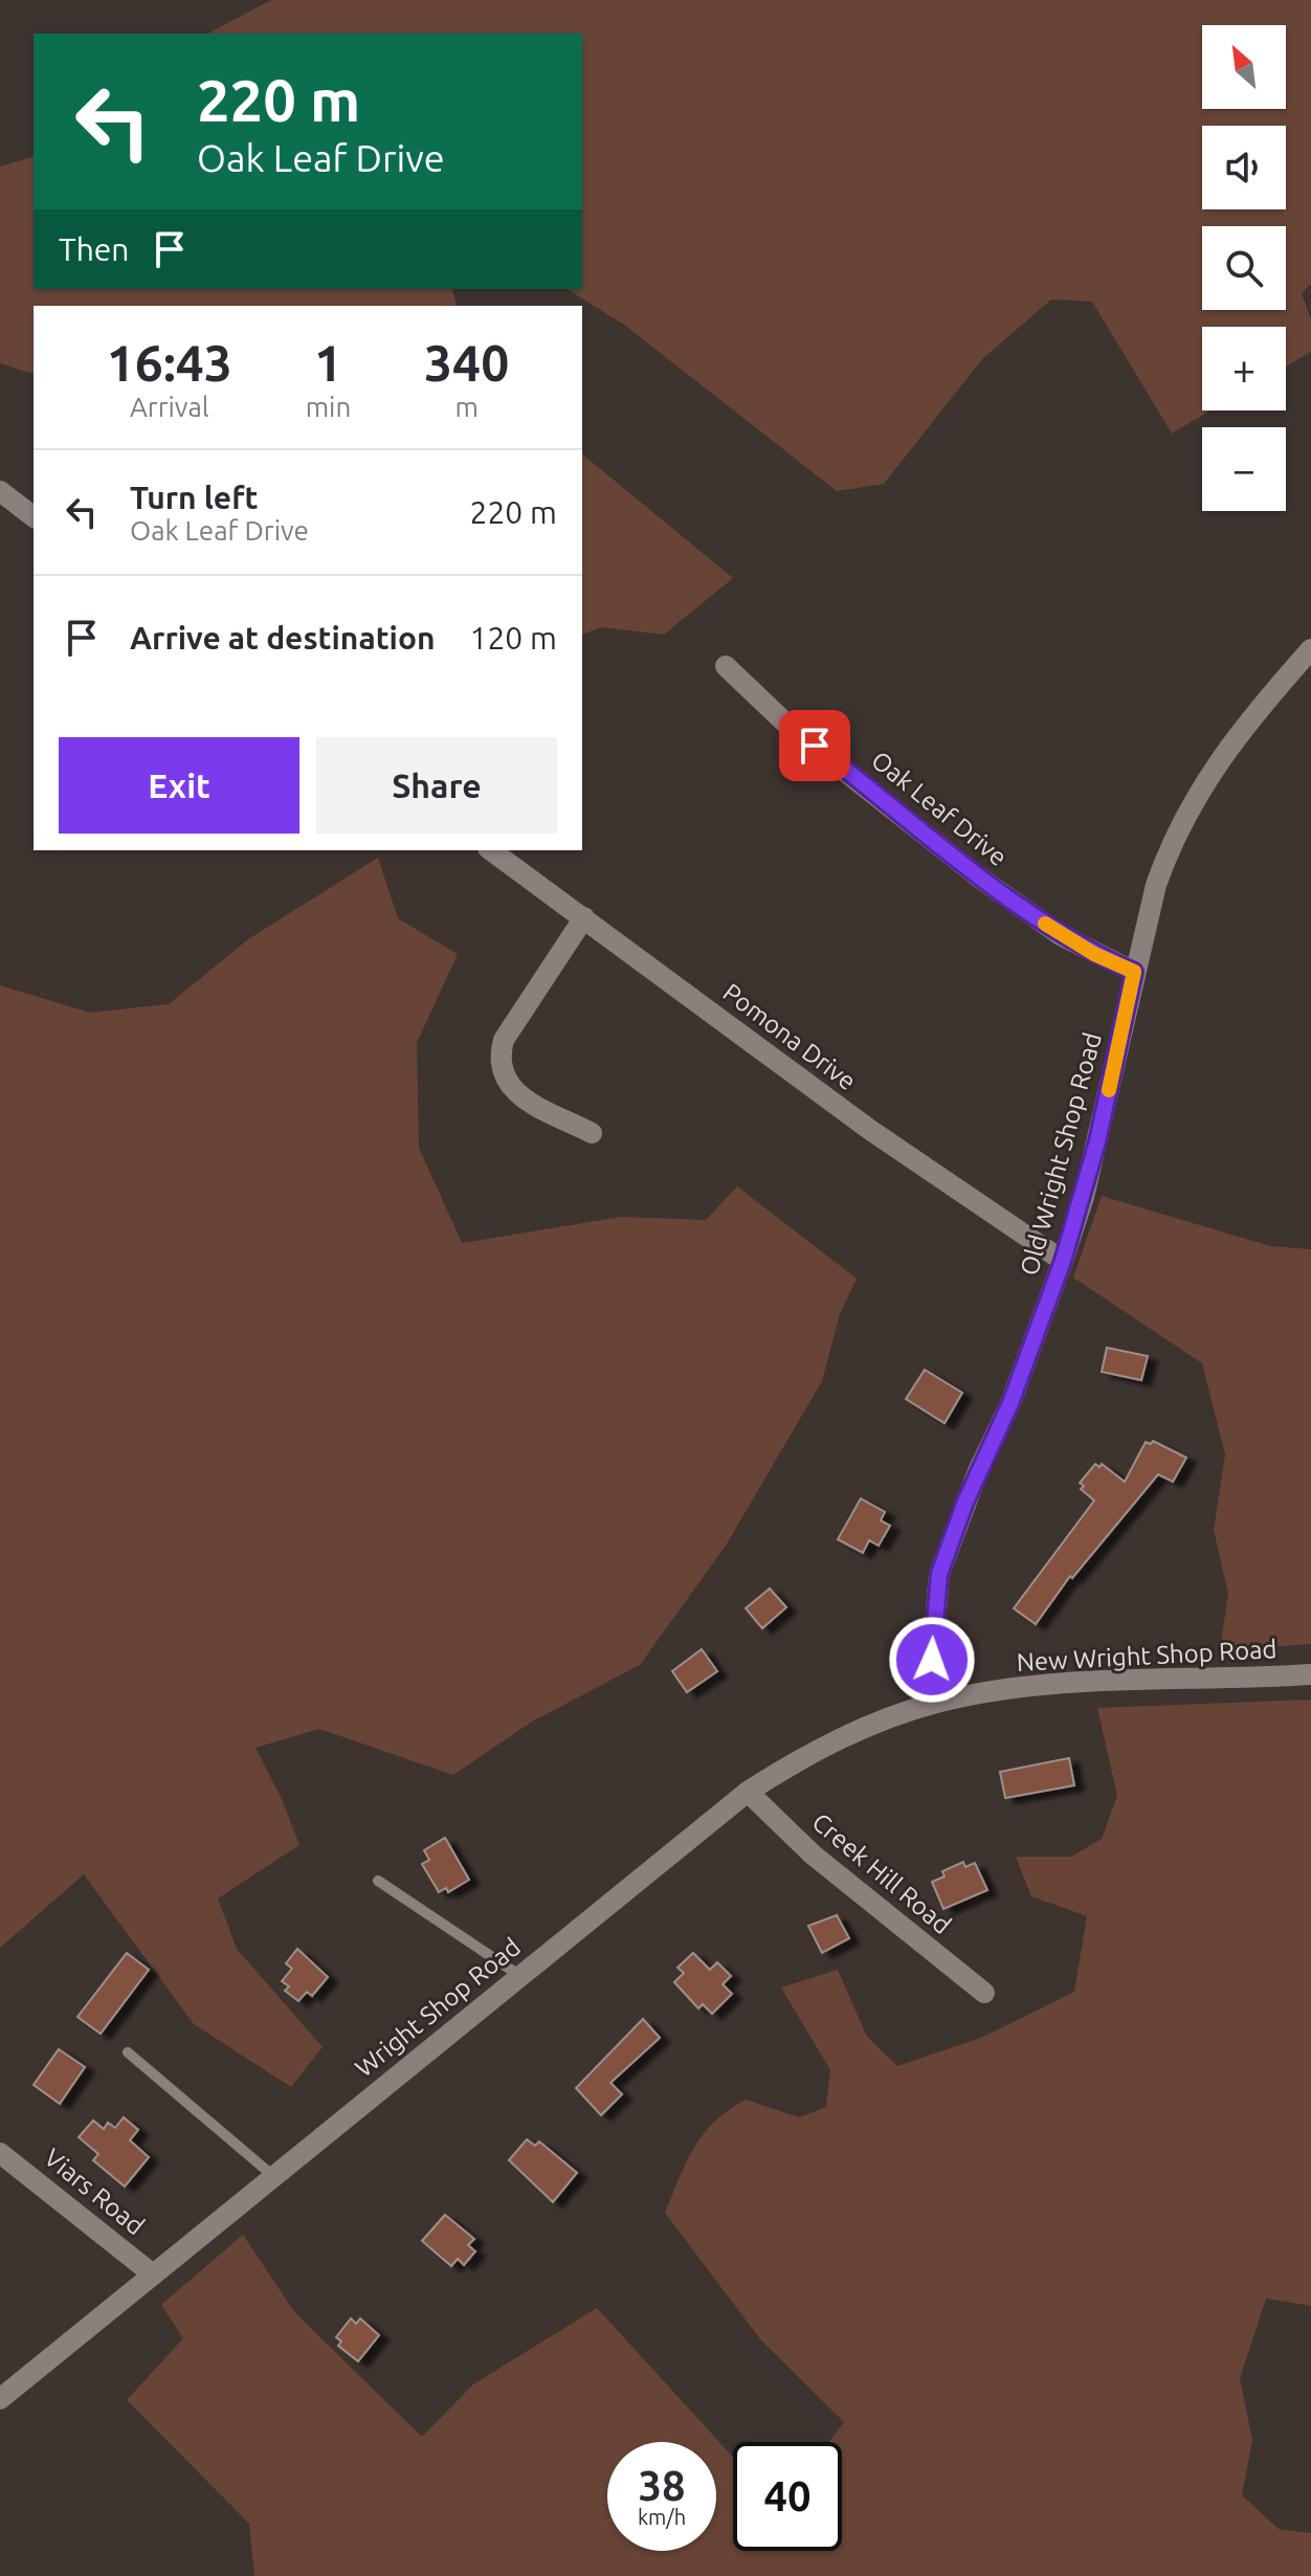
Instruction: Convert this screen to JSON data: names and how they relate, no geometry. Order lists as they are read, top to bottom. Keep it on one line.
{"streets":{"street":["Oak Leaf Drive","Pomona Drive","Old Wright Shop Road","New Wright Shop Road","Creek Hill Road","Wright Shop Road","Viars Road"]},"crossings":[["Oak Leaf Drive","Old Wright Shop Road"],["Pomona Drive","Old Wright Shop Road"],["Old Wright Shop Road","New Wright Shop Road"],["Old Wright Shop Road","Wright Shop Road"],["New Wright Shop Road","Wright Shop Road"],["Creek Hill Road","Wright Shop Road"],["Wright Shop Road","Viars Road"]],"north":"top left","page":{"map_buttons":["+","−"],"turn":["220 m","Oak Leaf Drive"],"then":"Then","eta":["16:43","Arrival","1","min","340","m"],"list":[{"name":"Turn left","note":"Oak Leaf Drive","value":"220 m"},{"name":"Arrive at destination","value":"120 m"}],"buttons":["Exit","Share"],"speed":"38 km/h","limit":"40"}}
